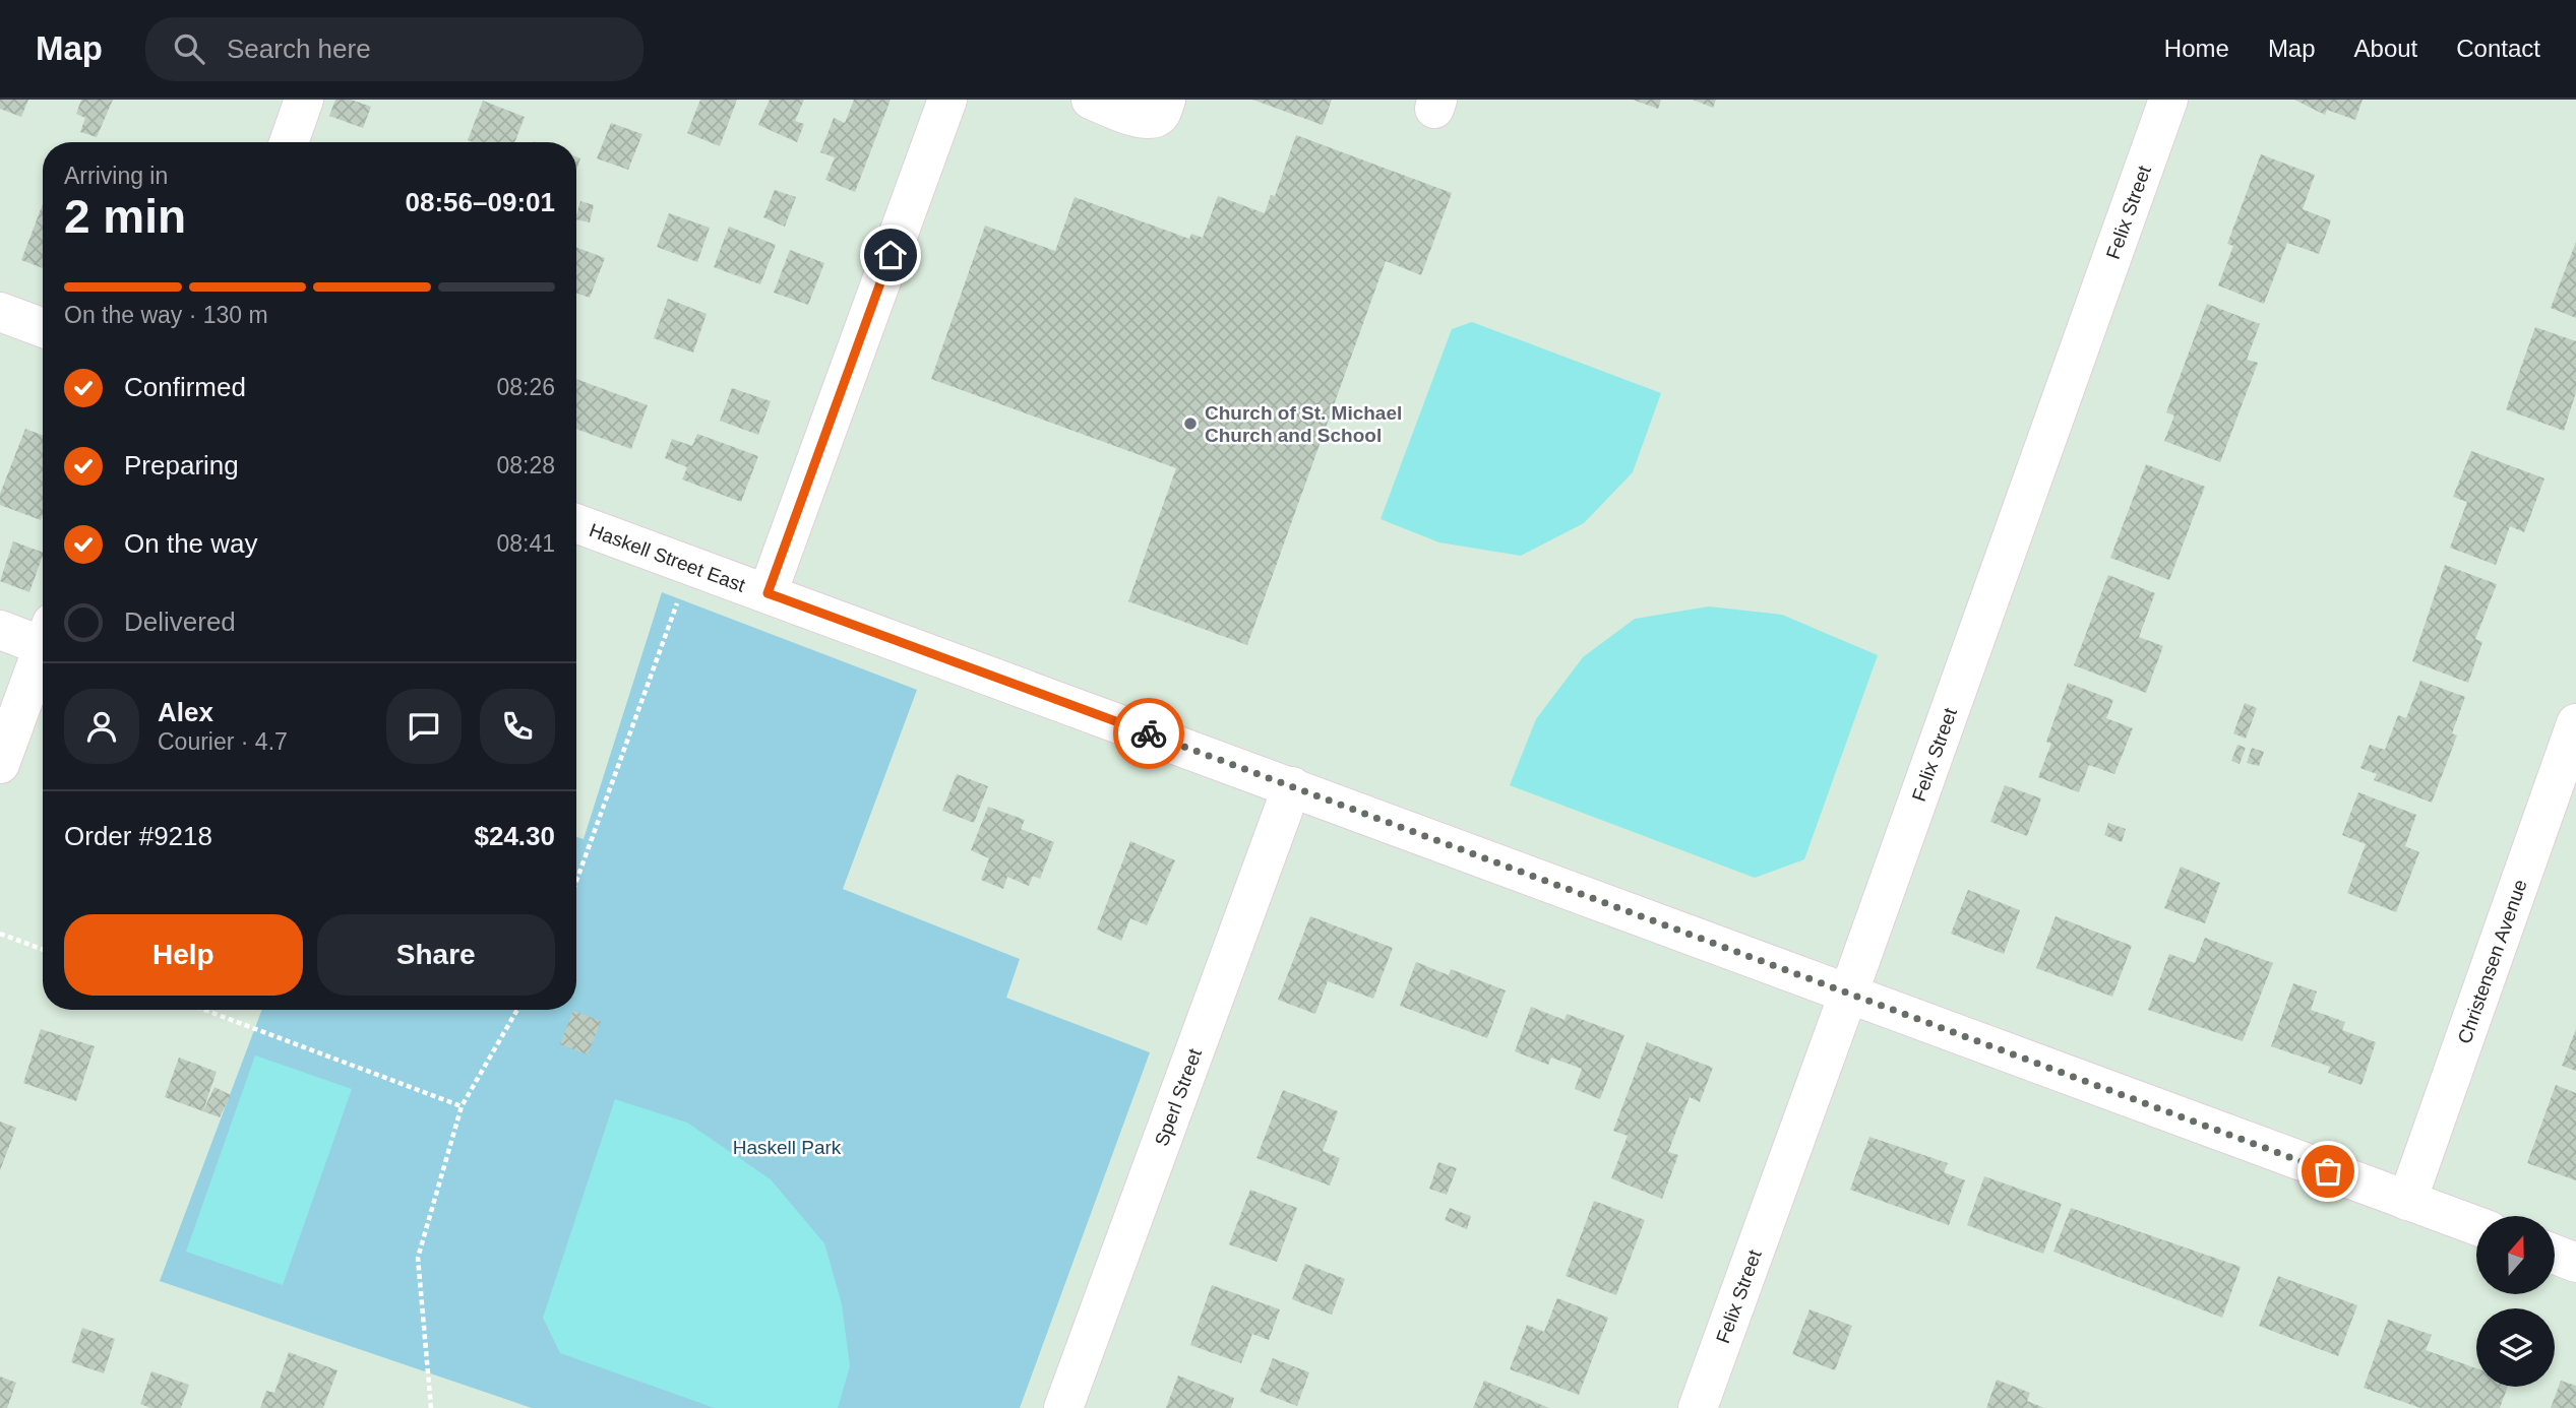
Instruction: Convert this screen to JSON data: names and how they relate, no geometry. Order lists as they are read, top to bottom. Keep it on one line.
{"streets":{"street":["Felix Street","Haskell Street East","Christensen Avenue","Sperl Street"]},"crossings":[["Felix Street","Haskell Street East"],["Haskell Street East","Christensen Avenue"],["Haskell Street East","Sperl Street"]],"parks":["Haskell Park"],"places":["Church of St. Michael Church and School"],"north":"top","page":{"header":"Map","search":"Search here","nav":["Home","Map","About","Contact"],"heading":["2 min","Arriving in","08:56–09:01"],"panel":["Alex","Courier · 4.7","Order #9218","$24.30"],"bar":"On the way · 130 m","list":[["Confirmed","08:26"],["Preparing","08:28"],["On the way","08:41"],"Delivered"],"buttons":["Help","Share"]}}
